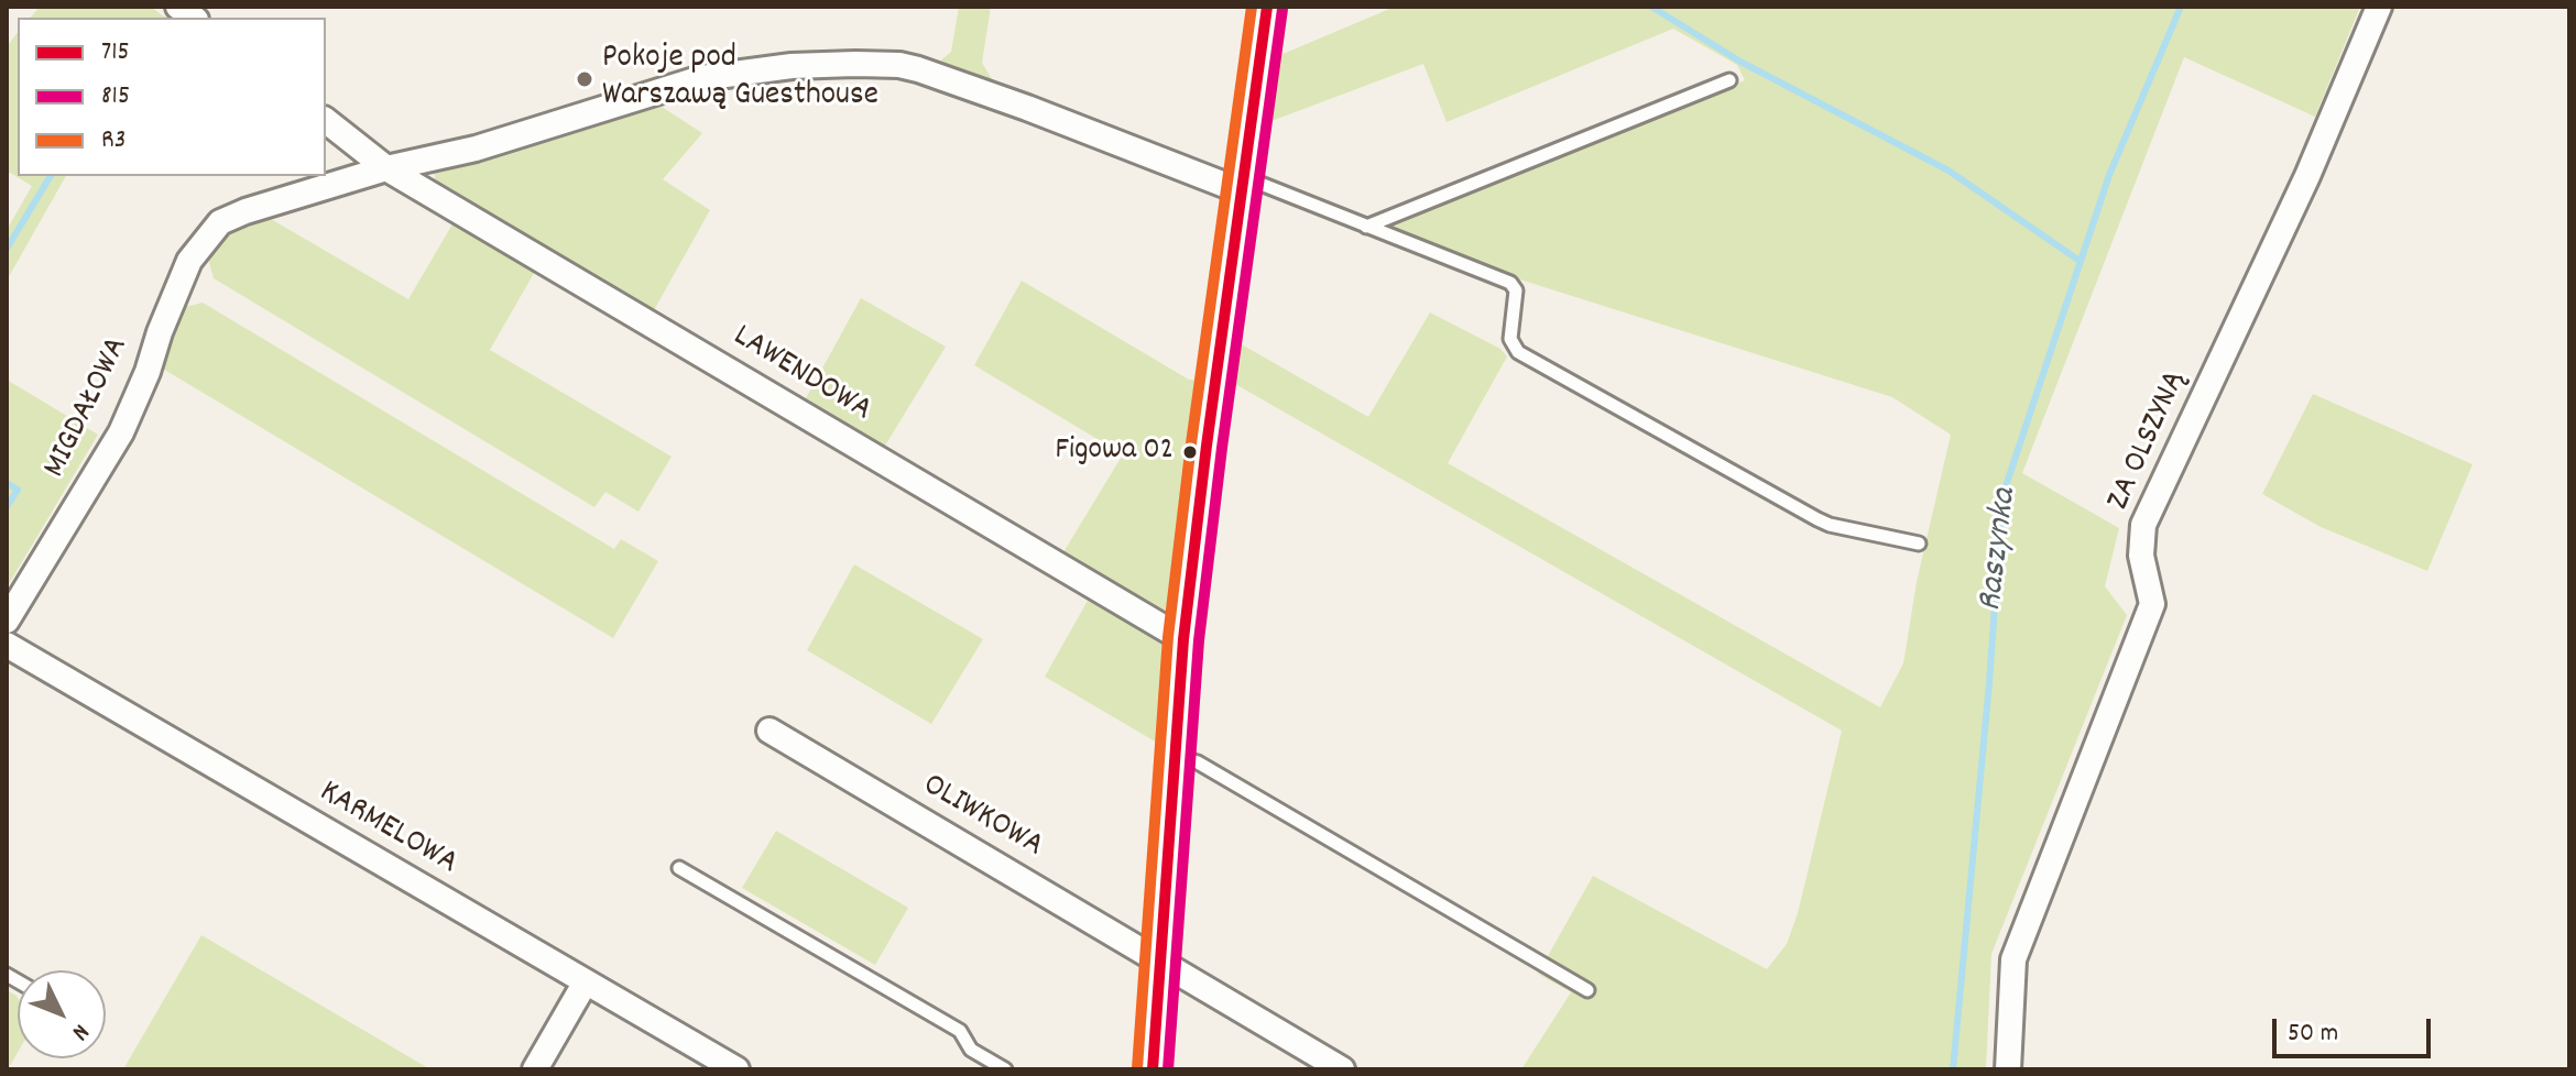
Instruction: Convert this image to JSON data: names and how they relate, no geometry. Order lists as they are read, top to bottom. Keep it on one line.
{"streets":{"street":["LAWENDOWA","MIGDAŁOWA","ZA OLSZYNĄ","OLIWKOWA","KARMELOWA"]},"crossings":[["LAWENDOWA","MIGDAŁOWA"]],"water":["Raszynka"],"places":["Pokoje pod Warszawą Guesthouse","Figowa 02"],"lines":["transit line 715","transit line R3","transit line 815"],"legend":["715","815","R3"],"scale_bar":"50 m","north":"bottom right"}
